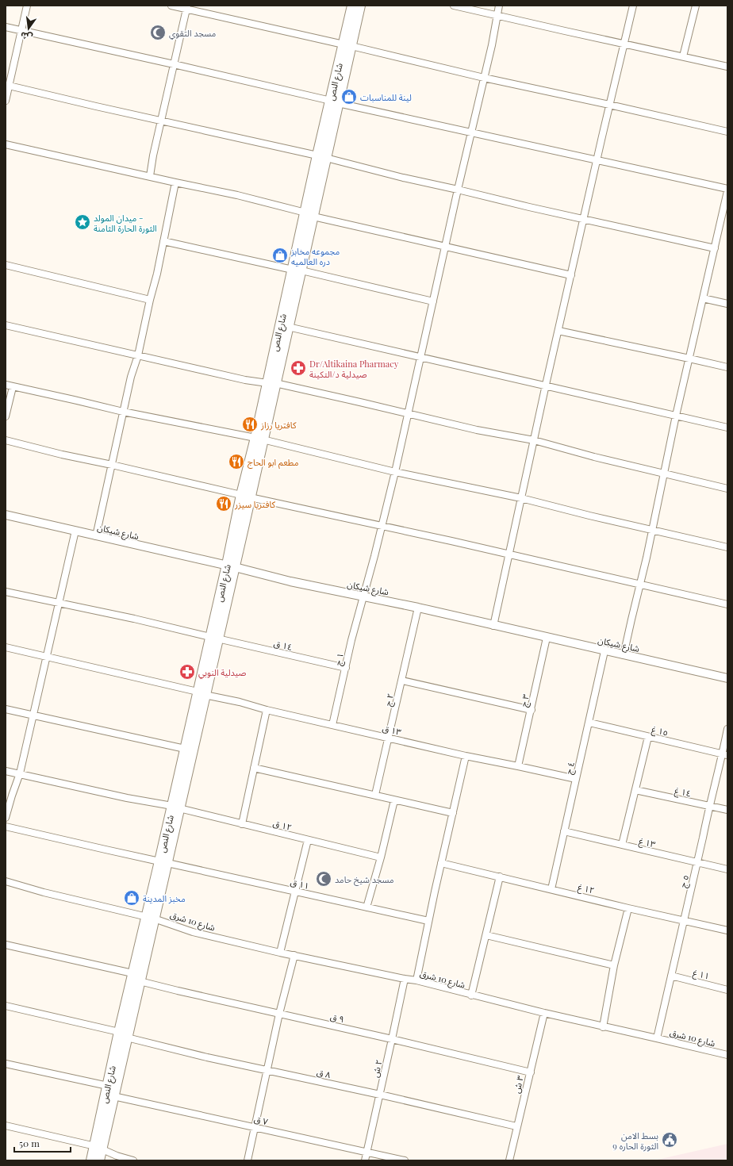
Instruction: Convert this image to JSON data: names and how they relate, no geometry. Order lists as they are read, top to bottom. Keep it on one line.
{"streets":{"main road":["شارع النص"],"street":["شارع شيكان","١٤ ق","١ ج","٢ ج","٣ ج","١٣ ق","١٥ غ","٤ ج","١٤ غ","١٢ ق","١٣ غ","٥ ج","١١ ق","١٢ غ","شارع 10 شرق","١١ غ","٩ ق","٢ ش","٨ ق","٣ ش","٧ ق"]},"crossings":[["شارع النص","شارع شيكان"],["شارع النص","١٤ ق"],["شارع النص","١٣ ق"],["شارع النص","١٢ ق"],["شارع النص","١١ ق"],["شارع النص","شارع 10 شرق"],["شارع النص","٩ ق"],["شارع النص","٨ ق"],["شارع النص","٧ ق"],["شارع شيكان","١ ج"],["شارع شيكان","٢ ج"],["شارع شيكان","٣ ج"],["شارع شيكان","٤ ج"],["١٤ ق","١ ج"],["١ ج","١٣ ق"],["٢ ج","١٣ ق"],["٣ ج","١٣ ق"],["١٣ ق","٤ ج"],["١٥ غ","٤ ج"],["١٥ غ","٥ ج"],["٤ ج","١٣ غ"],["٤ ج","١٢ غ"],["١٤ غ","٥ ج"],["١٣ غ","٥ ج"],["٥ ج","١٢ غ"],["٥ ج","شارع 10 شرق"],["٥ ج","١١ غ"],["شارع 10 شرق","٢ ش"],["شارع 10 شرق","٣ ش"],["٩ ق","٢ ش"],["٩ ق","٣ ش"],["٢ ش","٨ ق"],["٢ ش","٧ ق"],["٨ ق","٣ ش"]],"places":{"mosque":["مسجد التقوي","مسجد شيخ حامد"],"shop":["لينة للمناسبات","مجموعه مخابز دره العالميه","مخبز المدينة"],"place":["ميدان المولد - الثورة الحارة الثامنة"],"pharmacy":["Dr/Altikaina Pharmacy صيدلية د/التكينة","صيدلية النوبي"],"restaurant":["كافتريا رزاز","مطعم ابو الحاج","كافتريا سيزر"],"public building":["بسط الامن الثورة الحاره 9"]},"scale_bar":"50 m","north":"bottom"}
